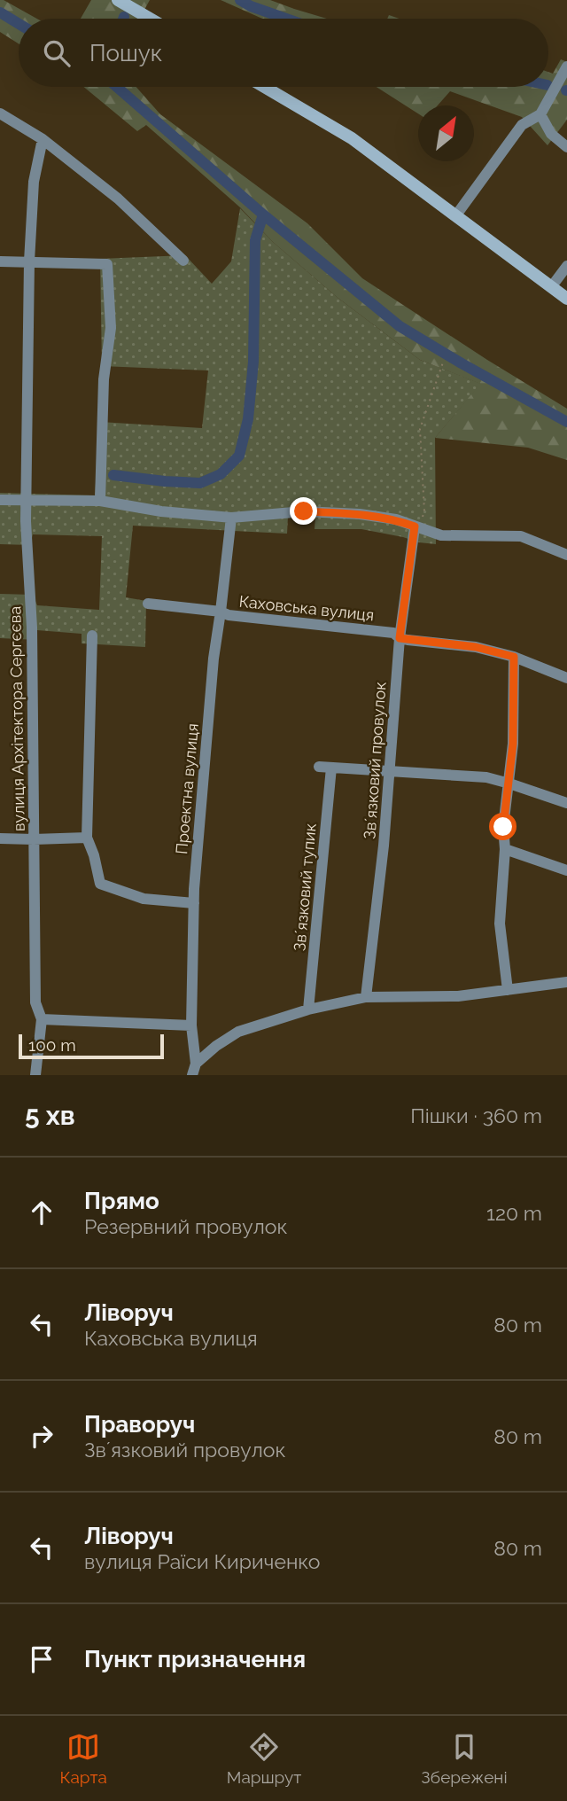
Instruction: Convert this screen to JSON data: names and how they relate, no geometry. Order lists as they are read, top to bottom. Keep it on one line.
{"streets":{"street":["Каховська вулиця","вулиця Архітектора Сергєєва","Звʼязковий провулок","Проектна вулиця","Звʼязковий тупик"]},"crossings":[["Каховська вулиця","Звʼязковий провулок"],["Каховська вулиця","Проектна вулиця"]],"scale_bar":"100 m","north":"top right","page":{"search":"Пошук","scale":"100 m","heading":["5 хв","Пішки · 360 m"],"list":[["Прямо","Резервний провулок","120 m"],["Ліворуч","Каховська вулиця","80 m"],["Праворуч","Звʼязковий провулок","80 m"],["Ліворуч","вулиця Раїси Кириченко","80 m"],"Пункт призначення"],"nav":["Карта","Маршрут","Збережені"]}}
